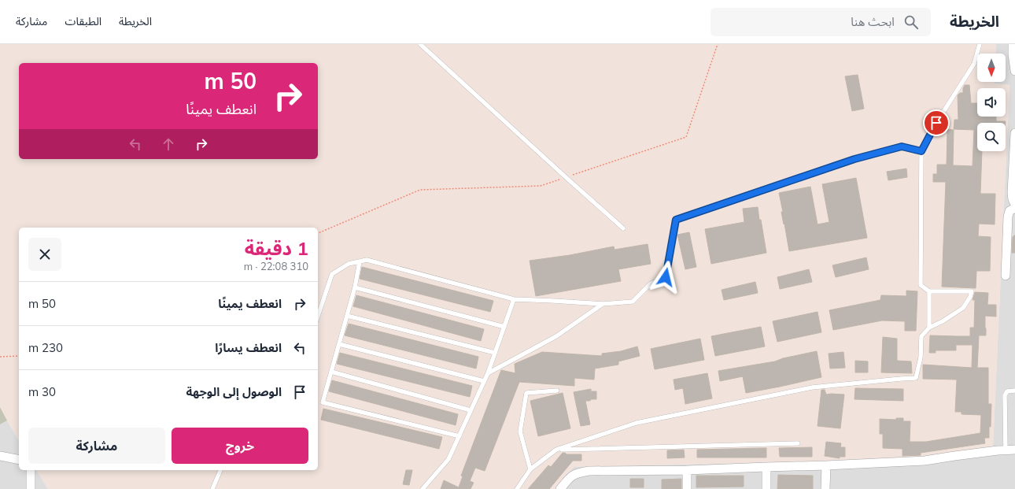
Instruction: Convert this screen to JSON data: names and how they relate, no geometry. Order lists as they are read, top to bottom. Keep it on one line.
{"north":"bottom","page":{"header":"الخريطة","search":"ابحث هنا","nav":["الخريطة","الطبقات","مشاركة"],"turn":["50 m","انعطف يمينًا"],"heading":["1 دقيقة","310 m · 22:08"],"list":[{"name":"انعطف يمينًا","value":"50 m"},{"name":"انعطف يسارًا","value":"230 m"},{"name":"الوصول إلى الوجهة","value":"30 m"}],"buttons":["خروج","مشاركة"]}}
